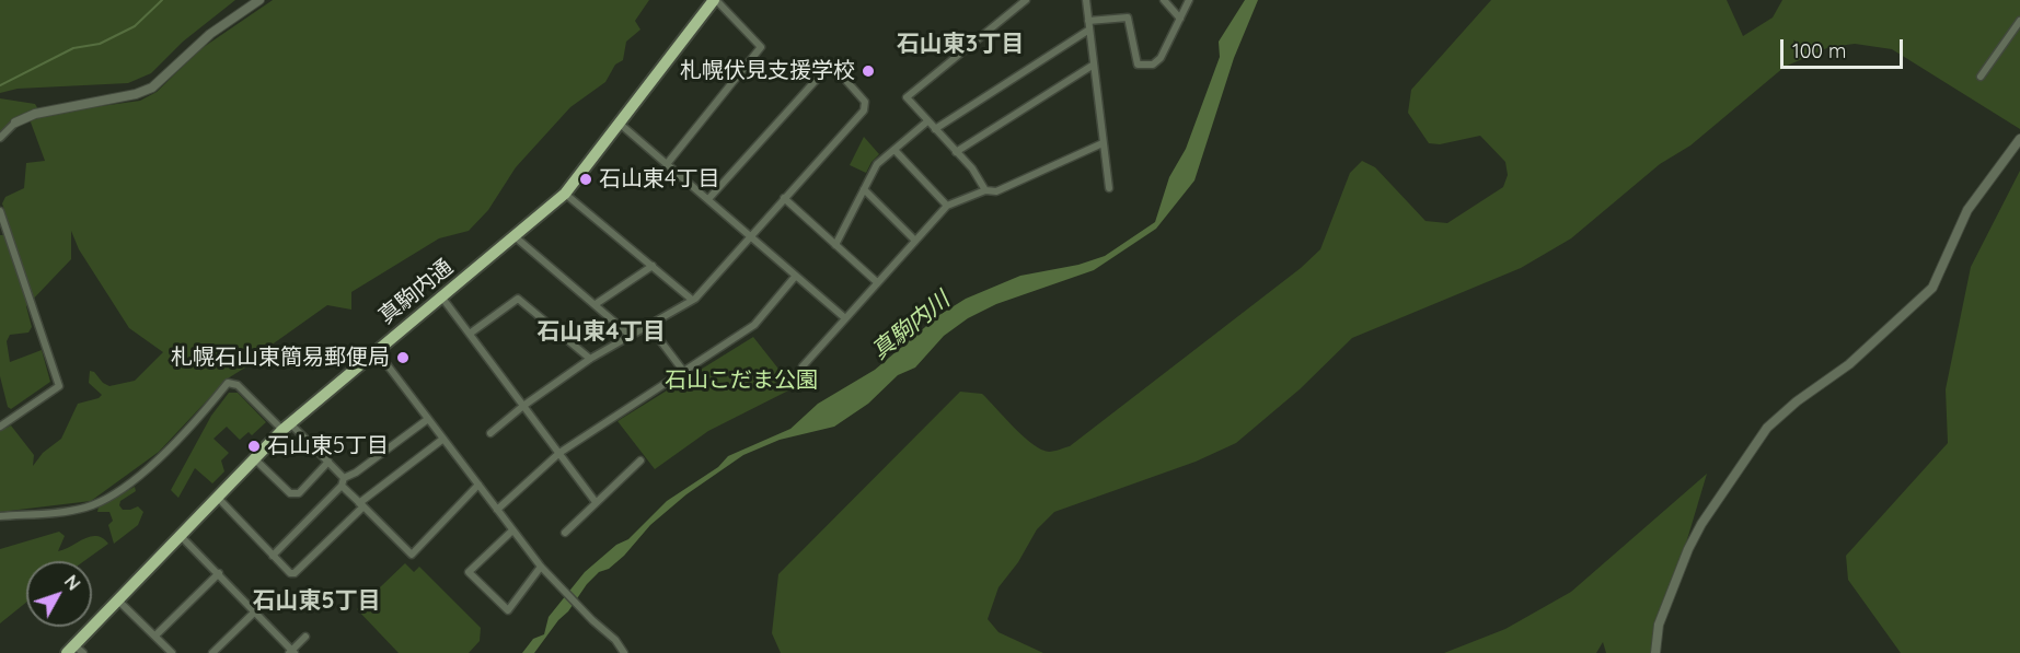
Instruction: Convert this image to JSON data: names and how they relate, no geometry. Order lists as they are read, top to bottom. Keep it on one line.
{"streets":{"highway":["真駒内通"]},"districts":["石山東3丁目","石山東4丁目","石山東5丁目"],"water":["真駒内川"],"parks":["石山こだま公園"],"places":["札幌伏見支援学校","石山東4丁目","札幌石山東簡易郵便局","石山東5丁目"],"scale_bar":"100 m","north":"top right"}
